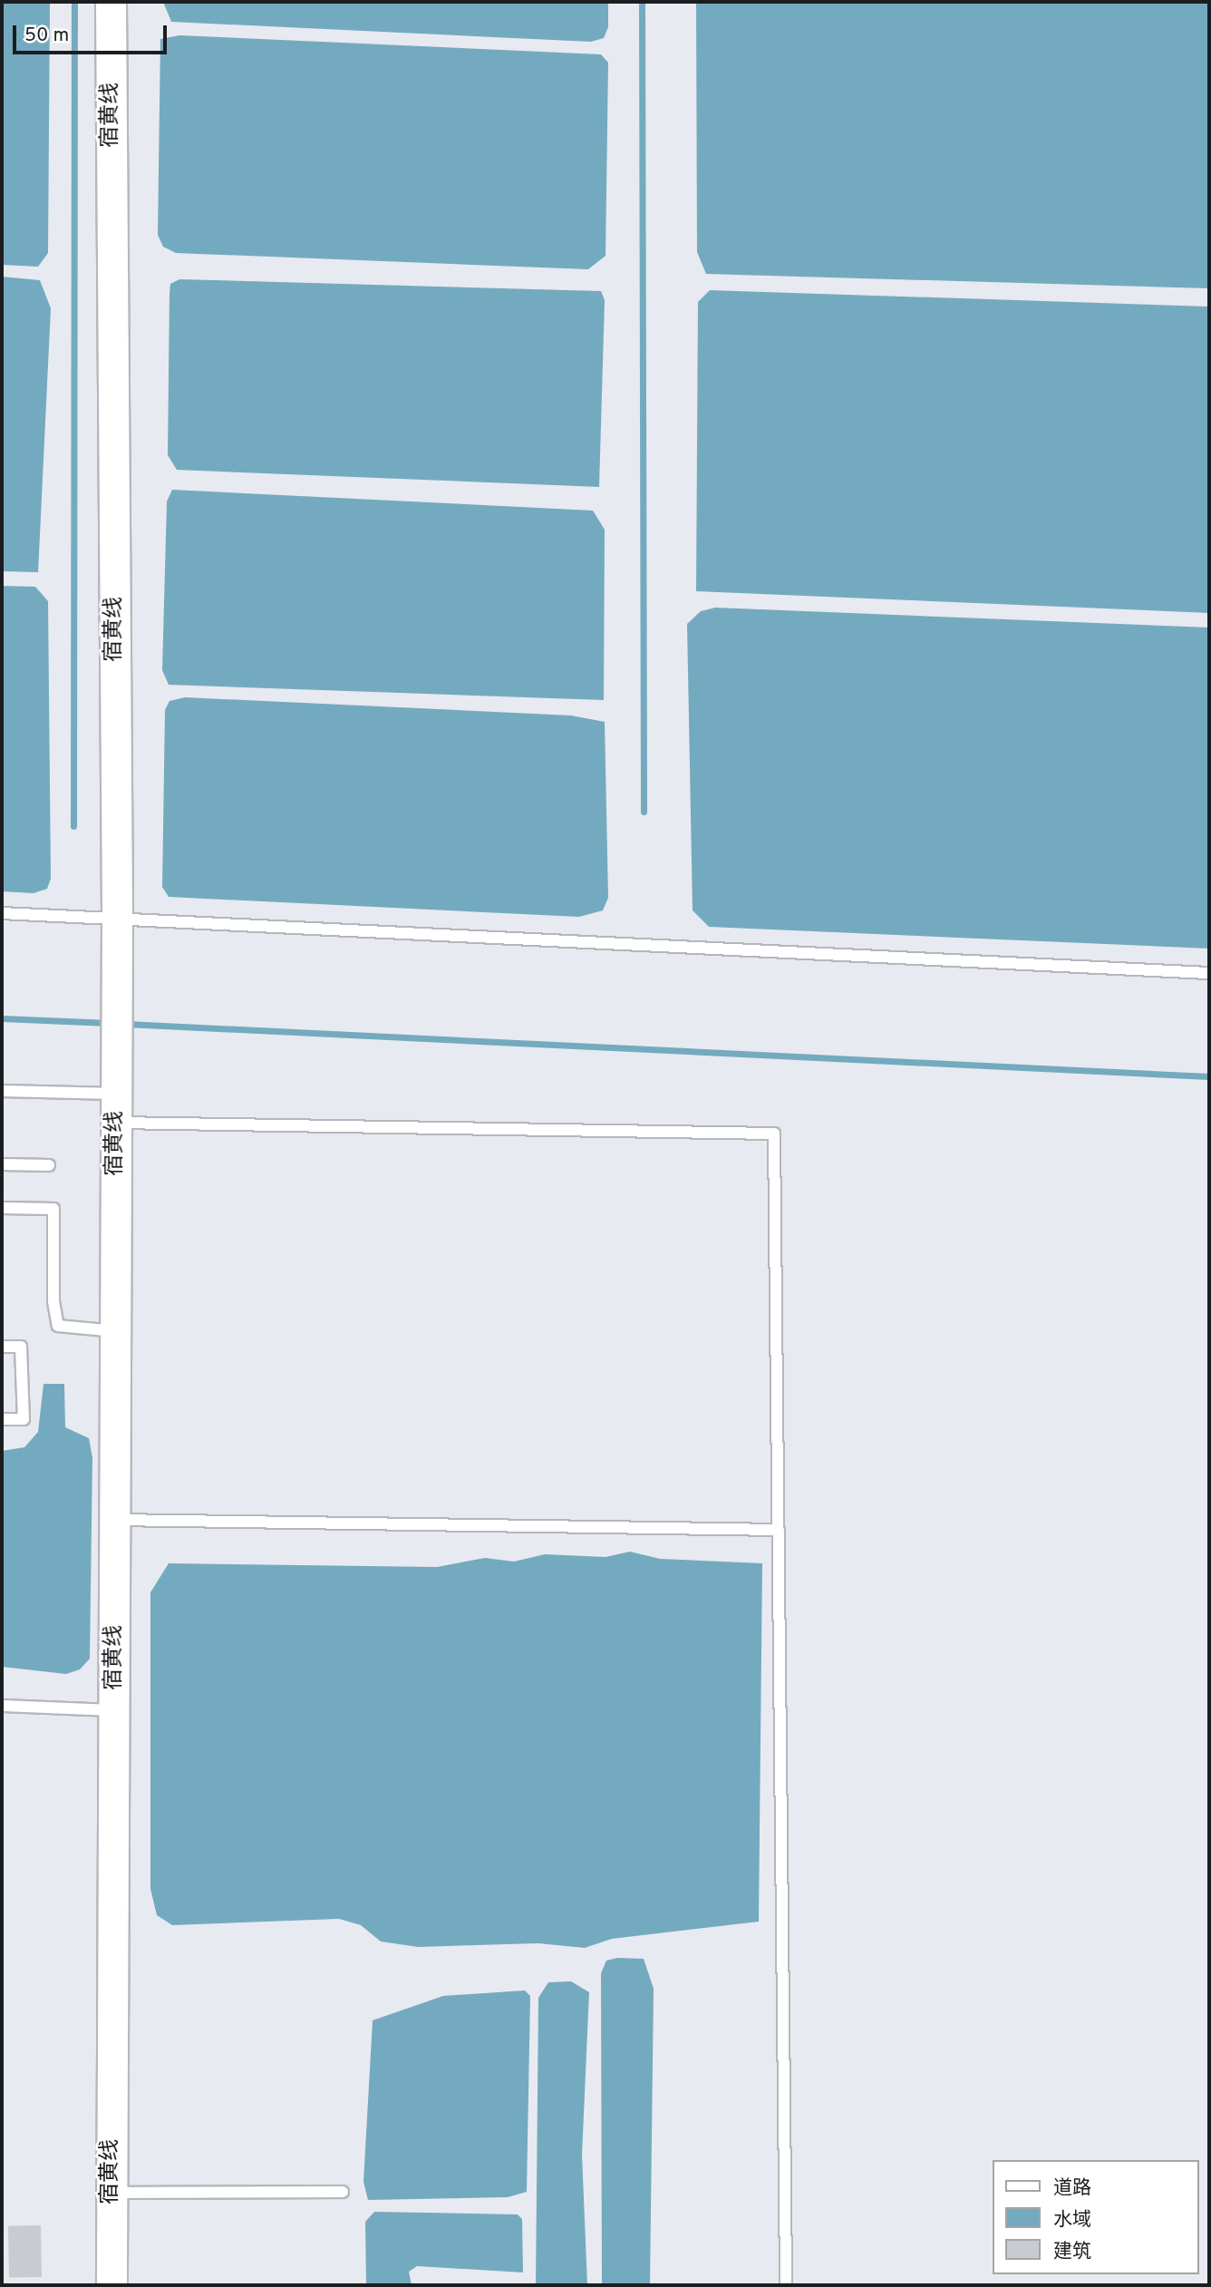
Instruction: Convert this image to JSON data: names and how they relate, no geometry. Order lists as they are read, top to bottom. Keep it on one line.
{"streets":{"main road":["宿黄线"]},"legend":["道路","水域","建筑"],"scale_bar":"50 m"}
